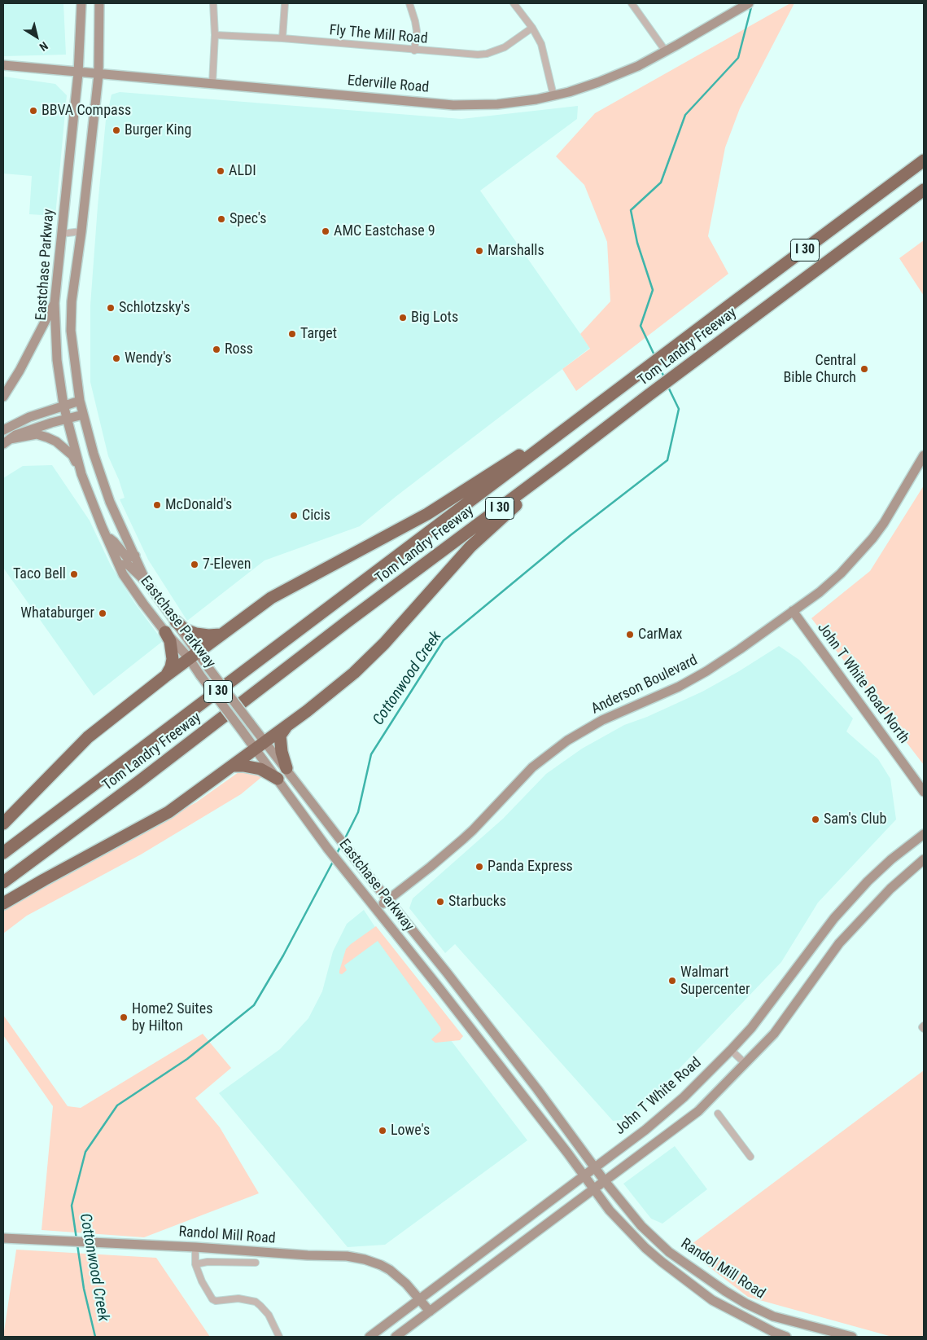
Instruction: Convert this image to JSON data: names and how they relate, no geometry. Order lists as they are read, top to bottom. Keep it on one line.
{"streets":{"highway":["I 30","Tom Landry Freeway"],"main road":["Ederville Road","Eastchase Parkway","John T White Road North","Anderson Boulevard","John T White Road","Randol Mill Road"],"street":["Fly The Mill Road"]},"crossings":[["Ederville Road","Eastchase Parkway"],["Eastchase Parkway","Anderson Boulevard"],["Eastchase Parkway","John T White Road"],["Eastchase Parkway","Randol Mill Road"],["John T White Road North","Anderson Boulevard"],["John T White Road","Randol Mill Road"]],"water":["Cottonwood Creek"],"places":["BBVA Compass","Burger King","ALDI","Spec's","AMC Eastchase 9","Marshalls","Schlotzsky's","Big Lots","Target","Ross","Wendy's","Central Bible Church","McDonald's","Cicis","7-Eleven","Taco Bell","Whataburger","CarMax","Sam's Club","Panda Express","Starbucks","Walmart Supercenter","Home2 Suites by Hilton","Lowe's"],"north":"bottom right"}
